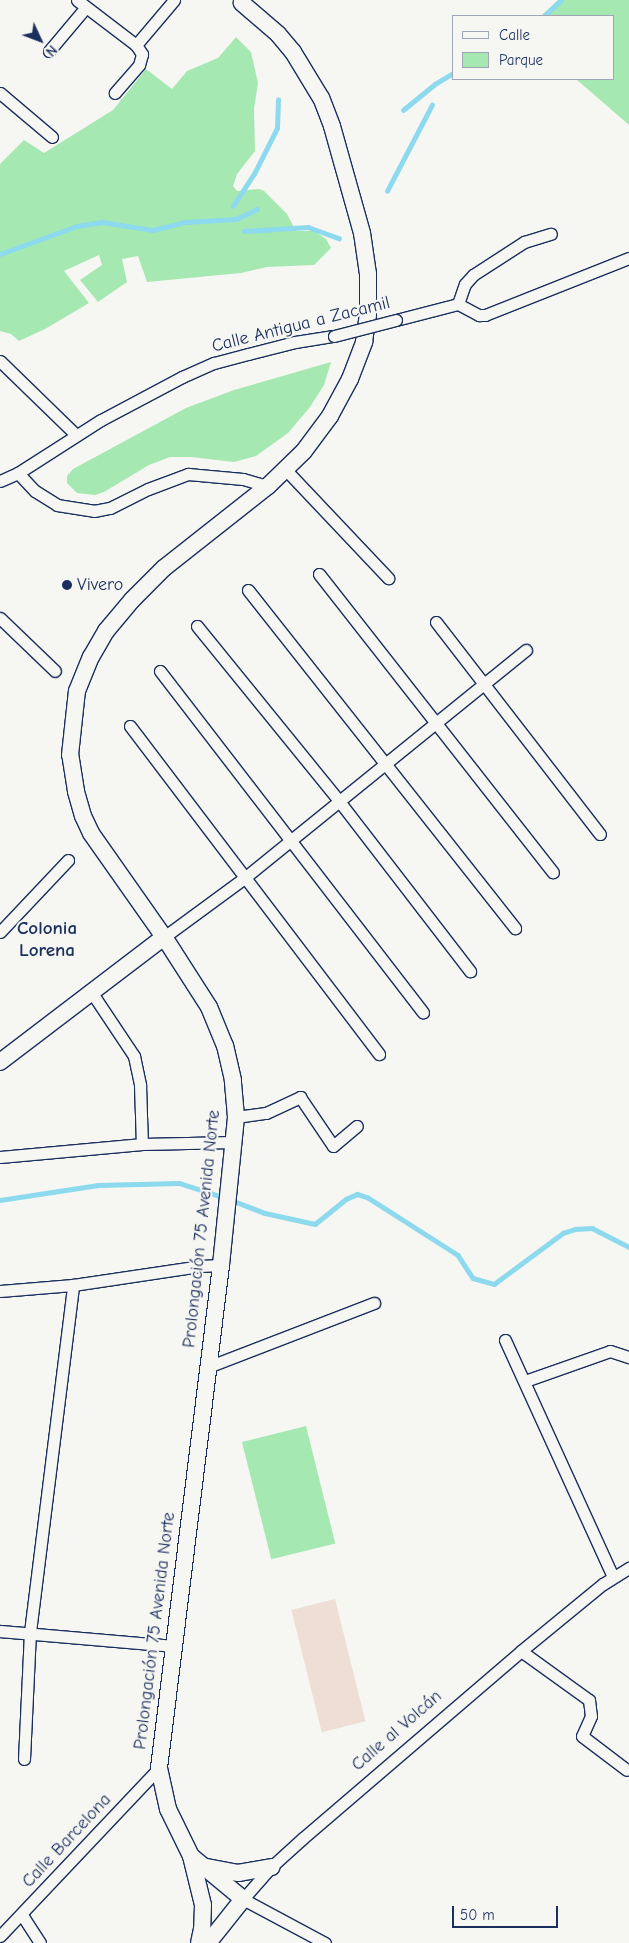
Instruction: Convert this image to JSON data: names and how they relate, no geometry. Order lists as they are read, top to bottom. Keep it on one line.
{"streets":{"main road":["Prolongación 75 Avenida Norte","Calle al Volcán"],"street":["Calle Antigua a Zacamil","Calle Barcelona"]},"crossings":[["Prolongación 75 Avenida Norte","Calle al Volcán"],["Prolongación 75 Avenida Norte","Calle Barcelona"]],"districts":["Colonia Lorena"],"places":["Vivero"],"legend":["Calle","Parque"],"scale_bar":"50 m","north":"bottom right"}
